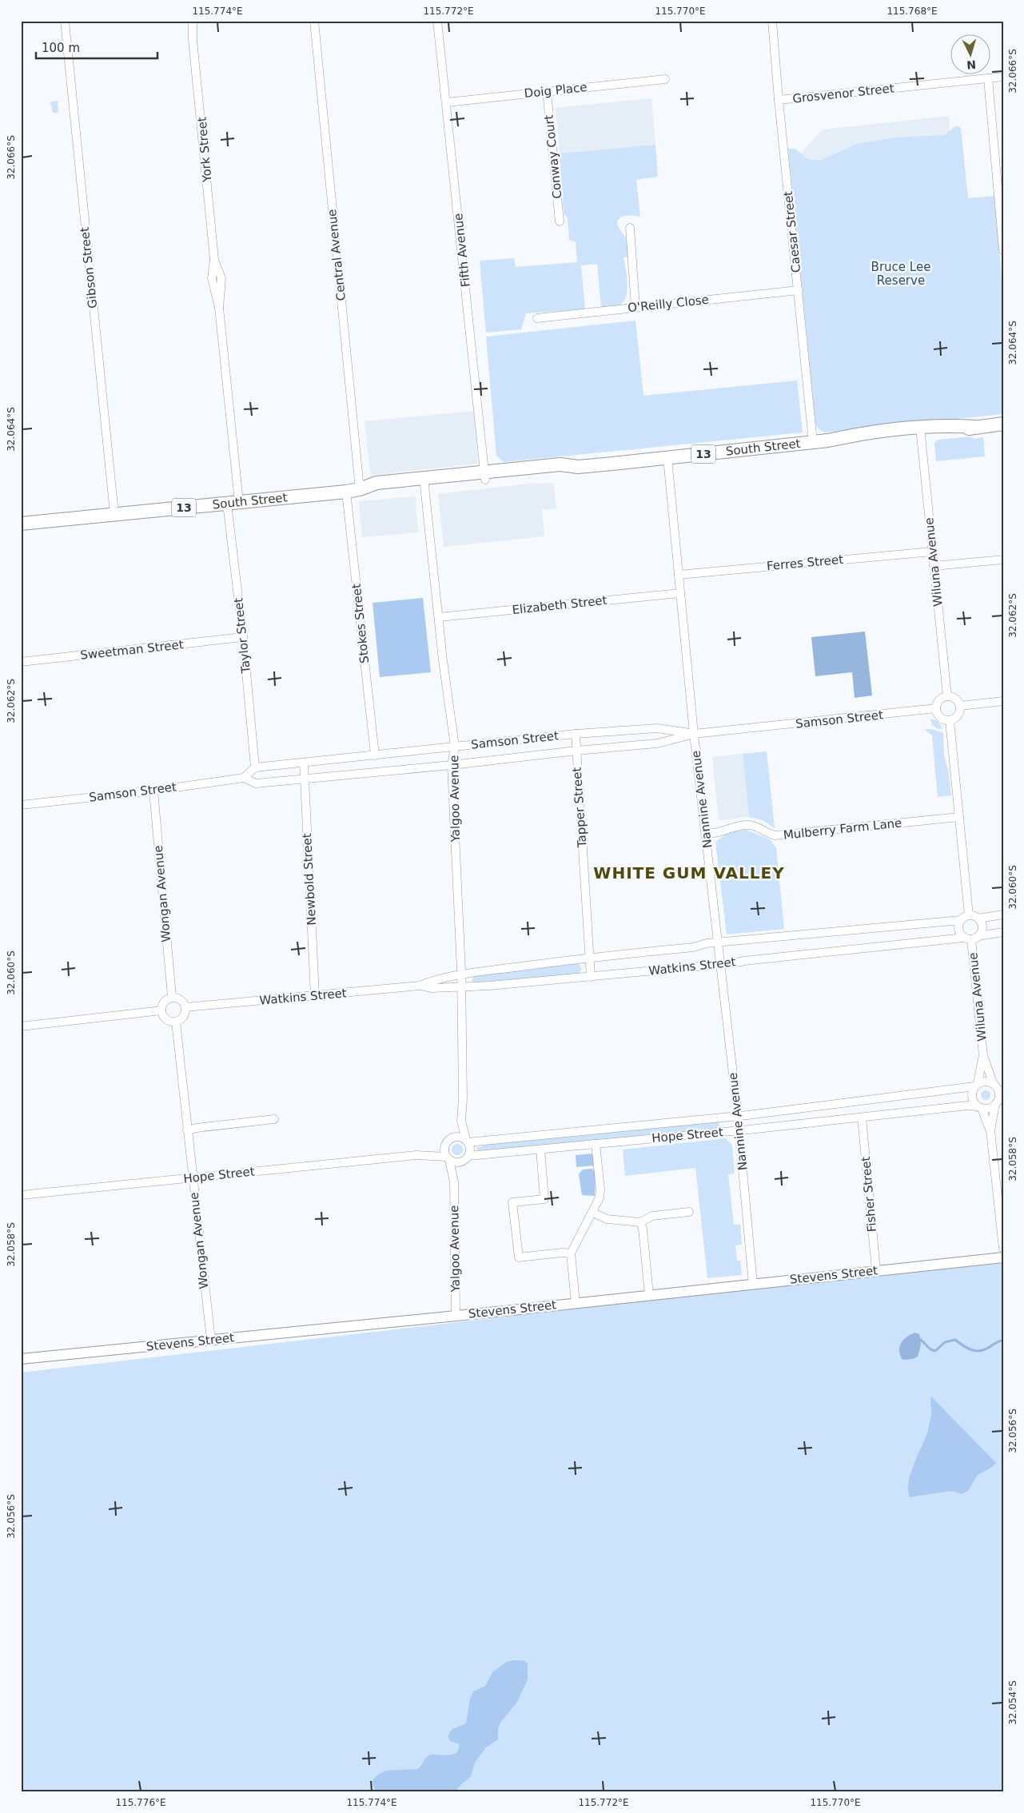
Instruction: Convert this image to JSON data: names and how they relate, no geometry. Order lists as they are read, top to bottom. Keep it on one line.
{"streets":{"main road":["South Street","13"],"street":["Doig Place","Grosvenor Street","York Street","Conway Court","Caesar Street","Fifth Avenue","Central Avenue","Gibson Street","O'Reilly Close","Wiluna Avenue","Ferres Street","Elizabeth Street","Stokes Street","Taylor Street","Sweetman Street","Samson Street","Yalgoo Avenue","Nannine Avenue","Tapper Street","Mulberry Farm Lane","Newbold Street","Wongan Avenue","Watkins Street","Hope Street","Fisher Street","Stevens Street"]},"crossings":[["Doig Place","Conway Court"],["Doig Place","Fifth Avenue"],["Grosvenor Street","Caesar Street"],["York Street","South Street"],["York Street","Taylor Street"],["Caesar Street","O'Reilly Close"],["Caesar Street","South Street"],["Fifth Avenue","South Street"],["Central Avenue","South Street"],["Gibson Street","South Street"],["South Street","Wiluna Avenue"],["South Street","Stokes Street"],["South Street","Taylor Street"],["South Street","Yalgoo Avenue"],["South Street","Nannine Avenue"],["Wiluna Avenue","Ferres Street"],["Wiluna Avenue","Samson Street"],["Wiluna Avenue","Watkins Street"],["Wiluna Avenue","Hope Street"],["Ferres Street","Nannine Avenue"],["Elizabeth Street","Yalgoo Avenue"],["Elizabeth Street","Nannine Avenue"],["Stokes Street","Samson Street"],["Taylor Street","Sweetman Street"],["Taylor Street","Samson Street"],["Samson Street","Yalgoo Avenue"],["Samson Street","Nannine Avenue"],["Samson Street","Tapper Street"],["Samson Street","Newbold Street"],["Samson Street","Wongan Avenue"],["Yalgoo Avenue","Watkins Street"],["Yalgoo Avenue","Hope Street"],["Yalgoo Avenue","Stevens Street"],["Nannine Avenue","Mulberry Farm Lane"],["Nannine Avenue","Watkins Street"],["Nannine Avenue","Hope Street"],["Nannine Avenue","Stevens Street"],["Tapper Street","Watkins Street"],["Newbold Street","Watkins Street"],["Wongan Avenue","Watkins Street"],["Wongan Avenue","Hope Street"],["Wongan Avenue","Stevens Street"],["Hope Street","Fisher Street"],["Fisher Street","Stevens Street"]],"districts":["WHITE GUM VALLEY"],"parks":["Bruce Lee Reserve"],"scale_bar":"100 m","north":"bottom","coordinates":["115.774°E","115.772°E","115.770°E","115.768°E","32.066°S","32.064°S","32.062°S","32.060°S","32.058°S","32.056°S","32.054°S","115.776°E"]}
